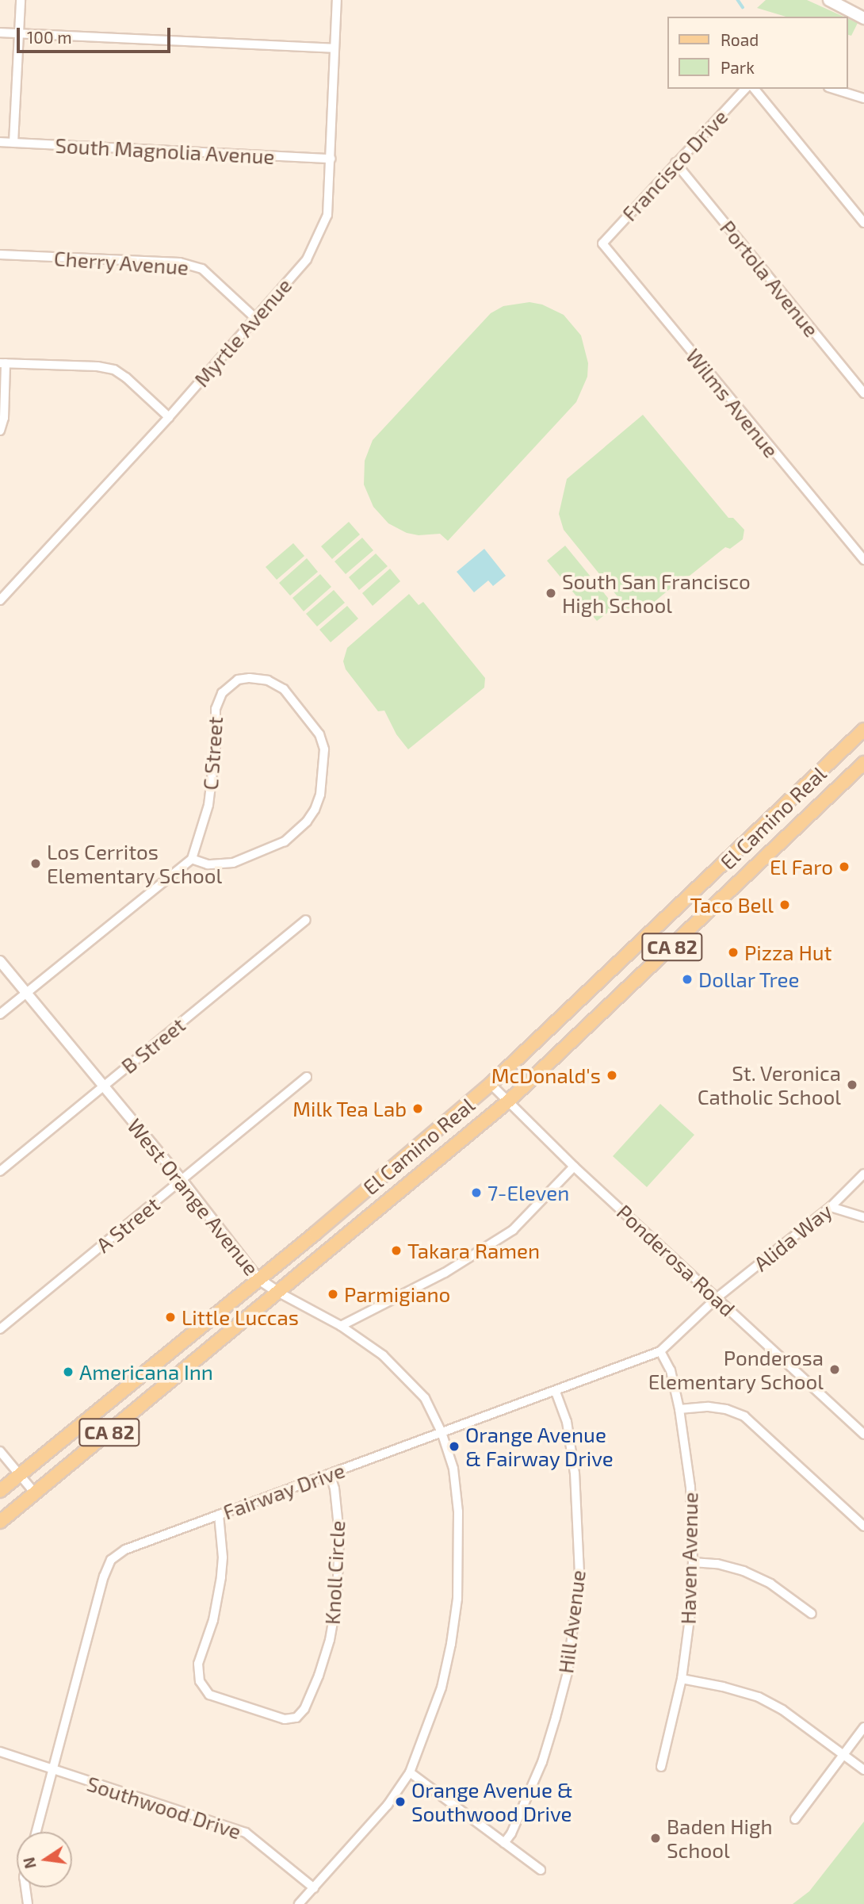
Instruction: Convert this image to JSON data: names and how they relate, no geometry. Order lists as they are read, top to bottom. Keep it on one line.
{"streets":{"main road":["El Camino Real","CA 82"],"street":["South Magnolia Avenue","Francisco Drive","Cherry Avenue","Portola Avenue","Myrtle Avenue","Wilms Avenue","C Street","B Street","West Orange Avenue","A Street","Alida Way","Ponderosa Road","Fairway Drive","Haven Avenue","Knoll Circle","Hill Avenue","Southwood Drive"]},"crossings":[["South Magnolia Avenue","Myrtle Avenue"],["Francisco Drive","Portola Avenue"],["Francisco Drive","Wilms Avenue"],["Cherry Avenue","Myrtle Avenue"],["El Camino Real","West Orange Avenue"],["El Camino Real","Ponderosa Road"],["B Street","West Orange Avenue"],["West Orange Avenue","A Street"],["West Orange Avenue","Fairway Drive"],["West Orange Avenue","Southwood Drive"],["Alida Way","Ponderosa Road"],["Alida Way","Fairway Drive"],["Ponderosa Road","Fairway Drive"],["Fairway Drive","Haven Avenue"],["Fairway Drive","Knoll Circle"],["Fairway Drive","Hill Avenue"],["Fairway Drive","Southwood Drive"]],"places":["South San Francisco High School","Los Cerritos Elementary School","El Faro","Taco Bell","Pizza Hut","Dollar Tree","McDonald's","St. Veronica Catholic School","Milk Tea Lab","7-Eleven","Takara Ramen","Parmigiano","Little Luccas","Ponderosa Elementary School","Americana Inn","Orange Avenue & Fairway Drive","Orange Avenue & Southwood Drive","Baden High School"],"legend":["Road","Park"],"scale_bar":"100 m","north":"left"}
